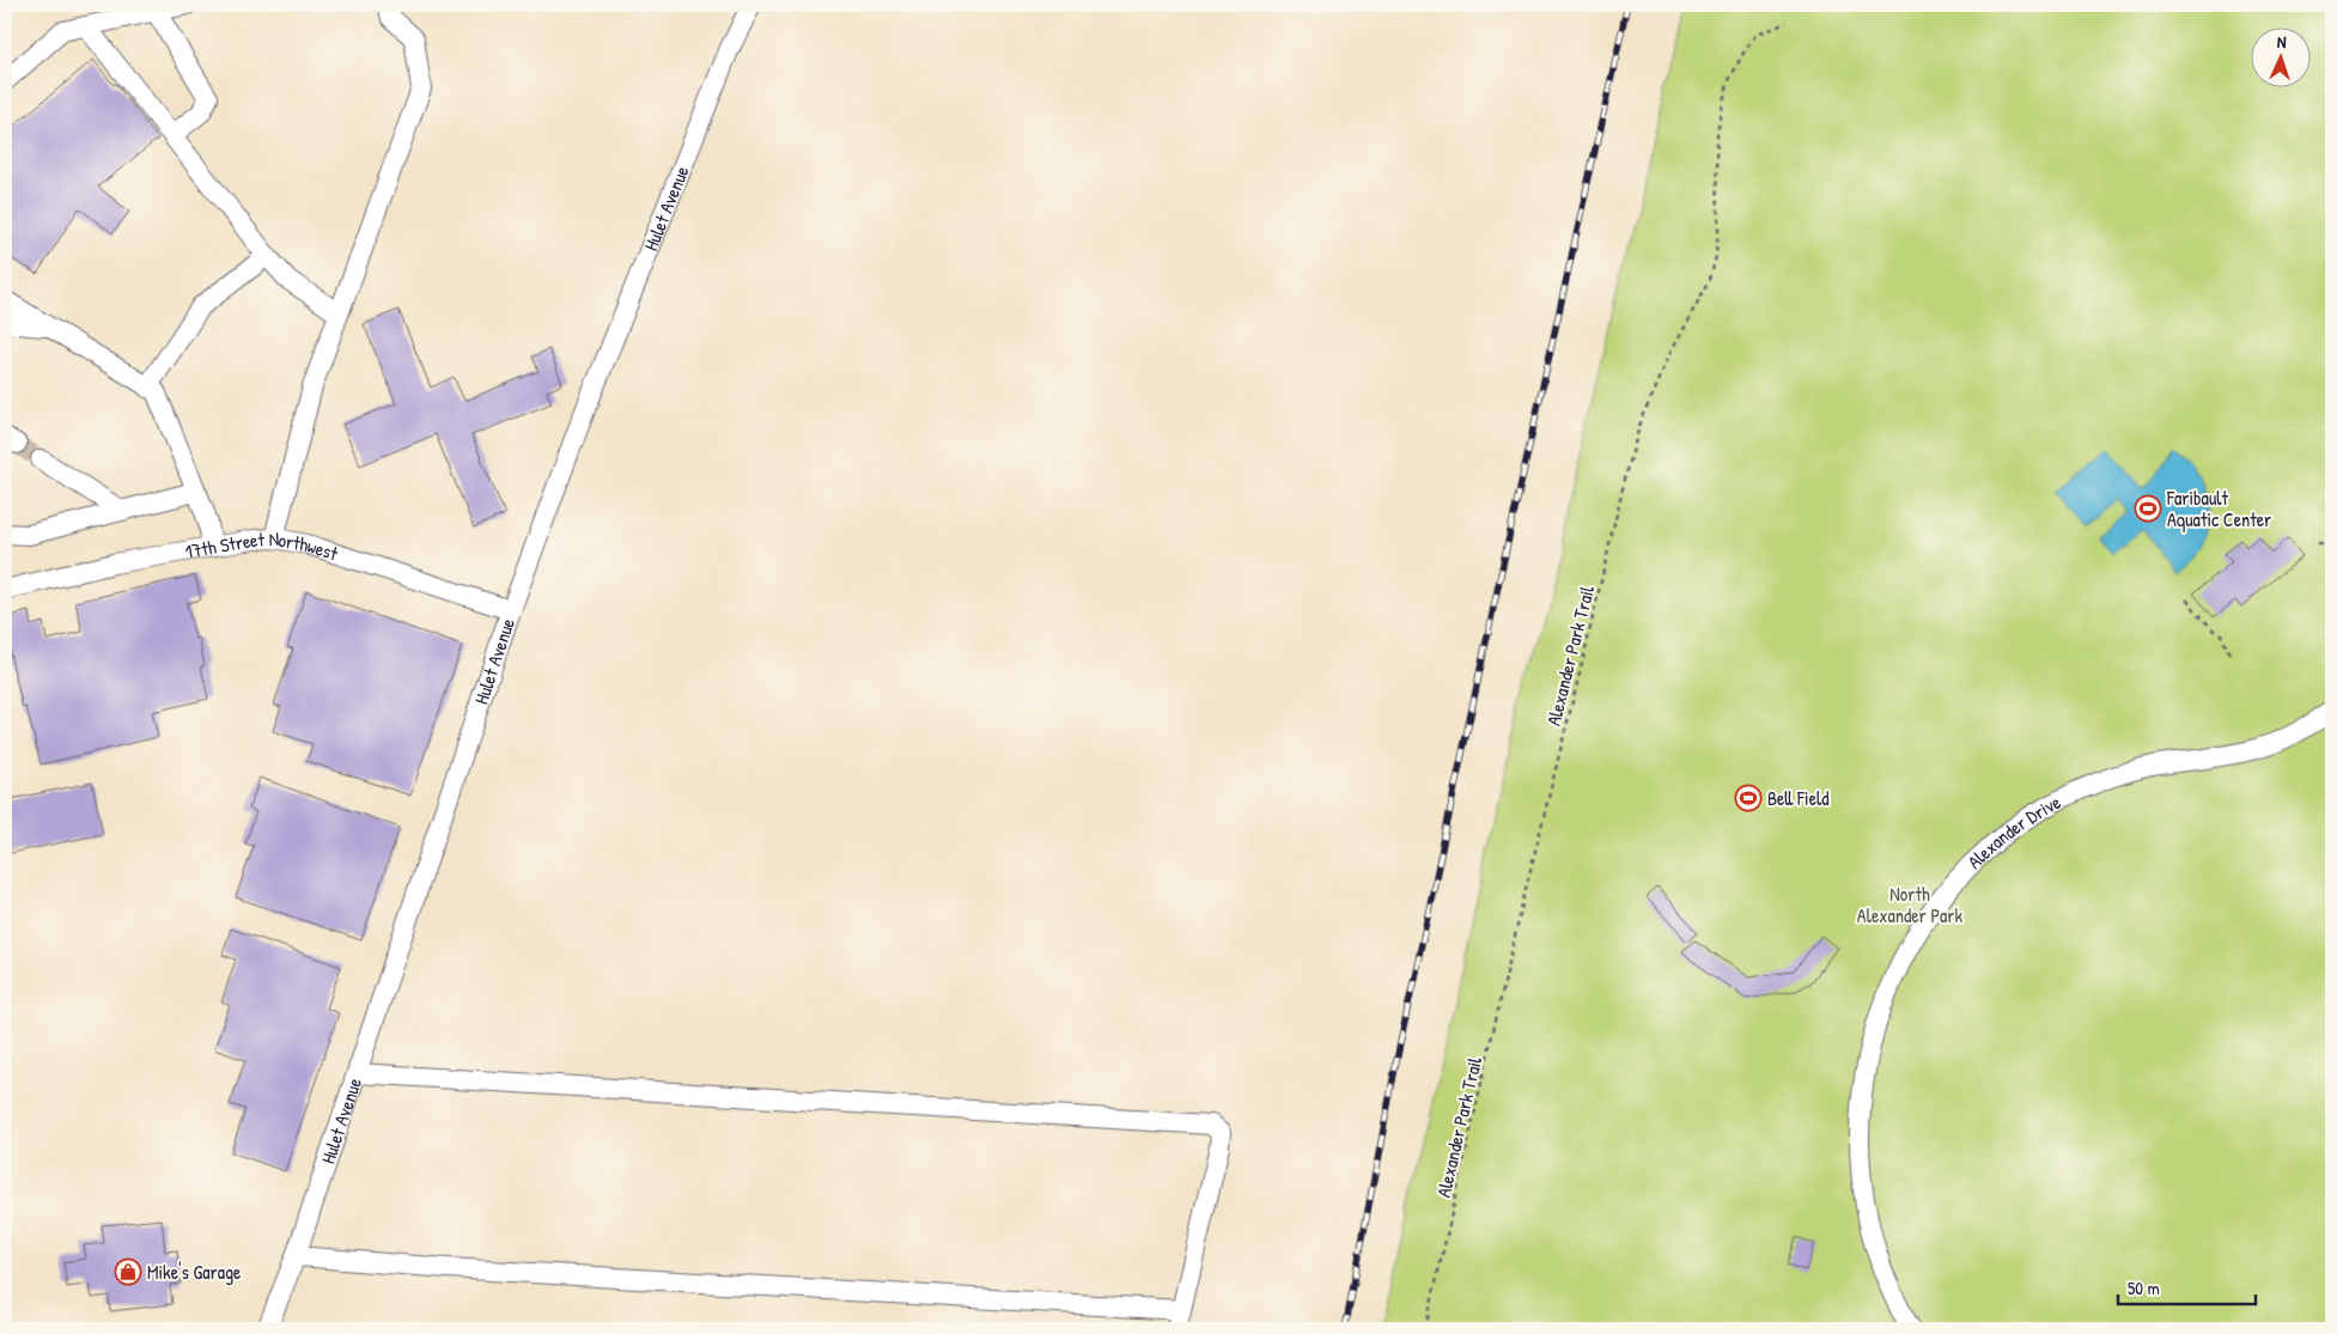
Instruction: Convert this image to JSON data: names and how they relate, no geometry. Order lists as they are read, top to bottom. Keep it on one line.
{"streets":{"street":["Hulet Avenue","17th Street Northwest","Alexander Drive"],"path":["Alexander Park Trail"]},"crossings":[["Hulet Avenue","17th Street Northwest"]],"parks":["North Alexander Park"],"places":{"sports":["Faribault Aquatic Center","Bell Field"],"shop":["Mike's Garage"]},"scale_bar":"50 m","north":"top"}
